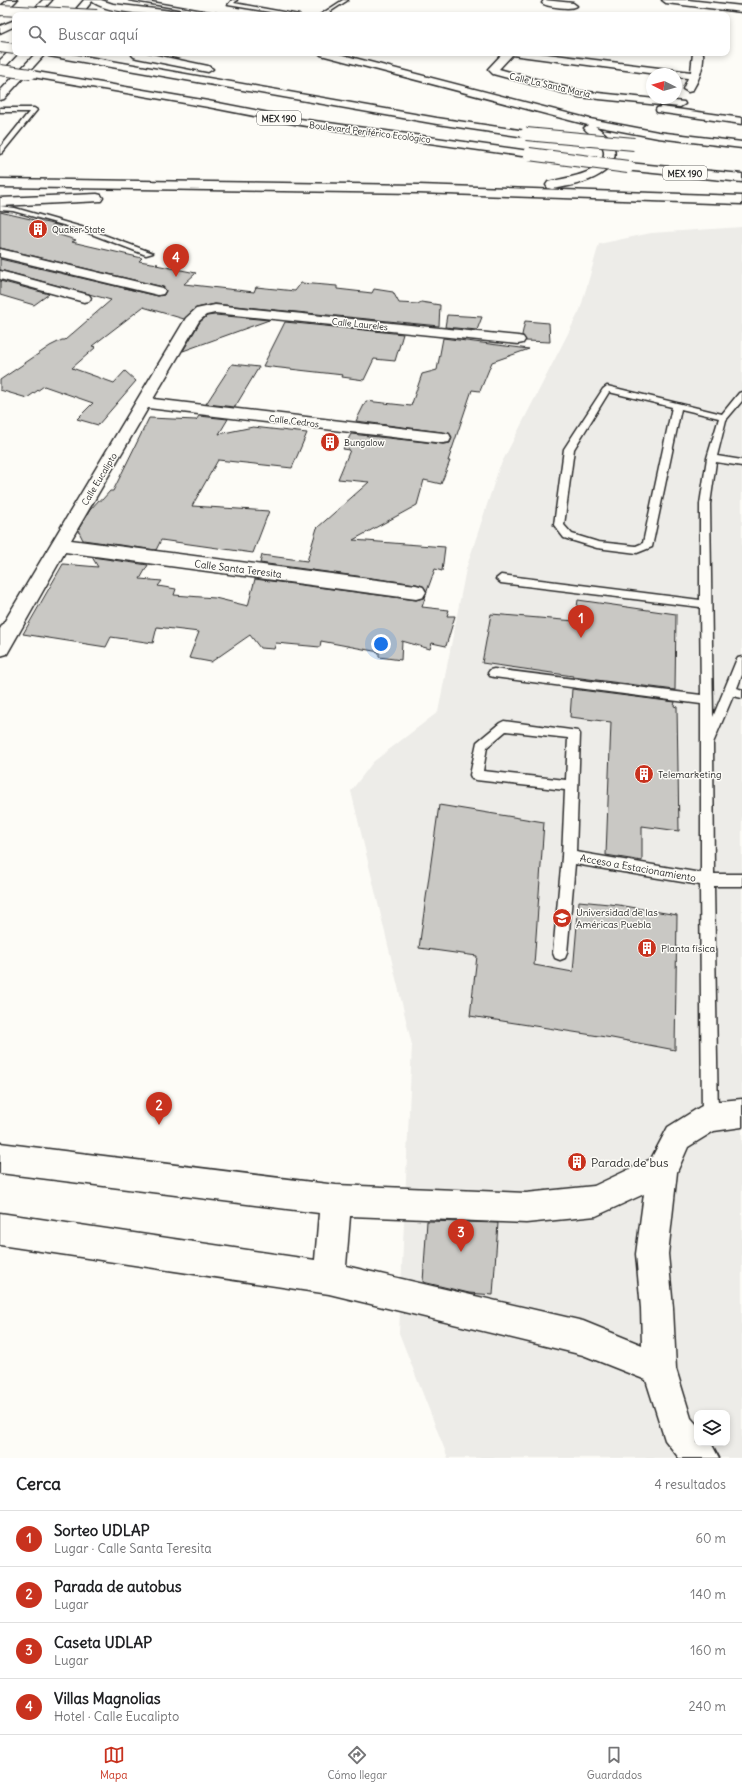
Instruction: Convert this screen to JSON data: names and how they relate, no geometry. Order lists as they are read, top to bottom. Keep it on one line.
{"streets":{"main road":["Calle La Santa María","MEX 190","Boulevard Periférico Ecológico","Calle Laureles","Calle Cedros","Calle Eucalipto","Calle Santa Teresita"],"lane":["Acceso a Estacionamiento"]},"crossings":[["Calle Laureles","Calle Eucalipto"],["Calle Cedros","Calle Eucalipto"],["Calle Eucalipto","Calle Santa Teresita"]],"places":{"building":["Quaker State","Bungalow","Telemarketing","Planta física","Parada de bus"],"school or university":["Universidad de las Américas Puebla"]},"north":"left","page":{"search":"Buscar aquí","pins":["4","1","2","3"],"heading":["Cerca","4 resultados"],"list":[{"mark":"1","name":"Sorteo UDLAP","note":"Lugar · Calle Santa Teresita","value":"60 m"},{"mark":"2","name":"Parada de autobus","note":"Lugar","value":"140 m"},{"mark":"3","name":"Caseta UDLAP","note":"Lugar","value":"160 m"},{"mark":"4","name":"Villas Magnolias","note":"Hotel · Calle Eucalipto","value":"240 m"}],"nav":["Mapa","Cómo llegar","Guardados"]}}
